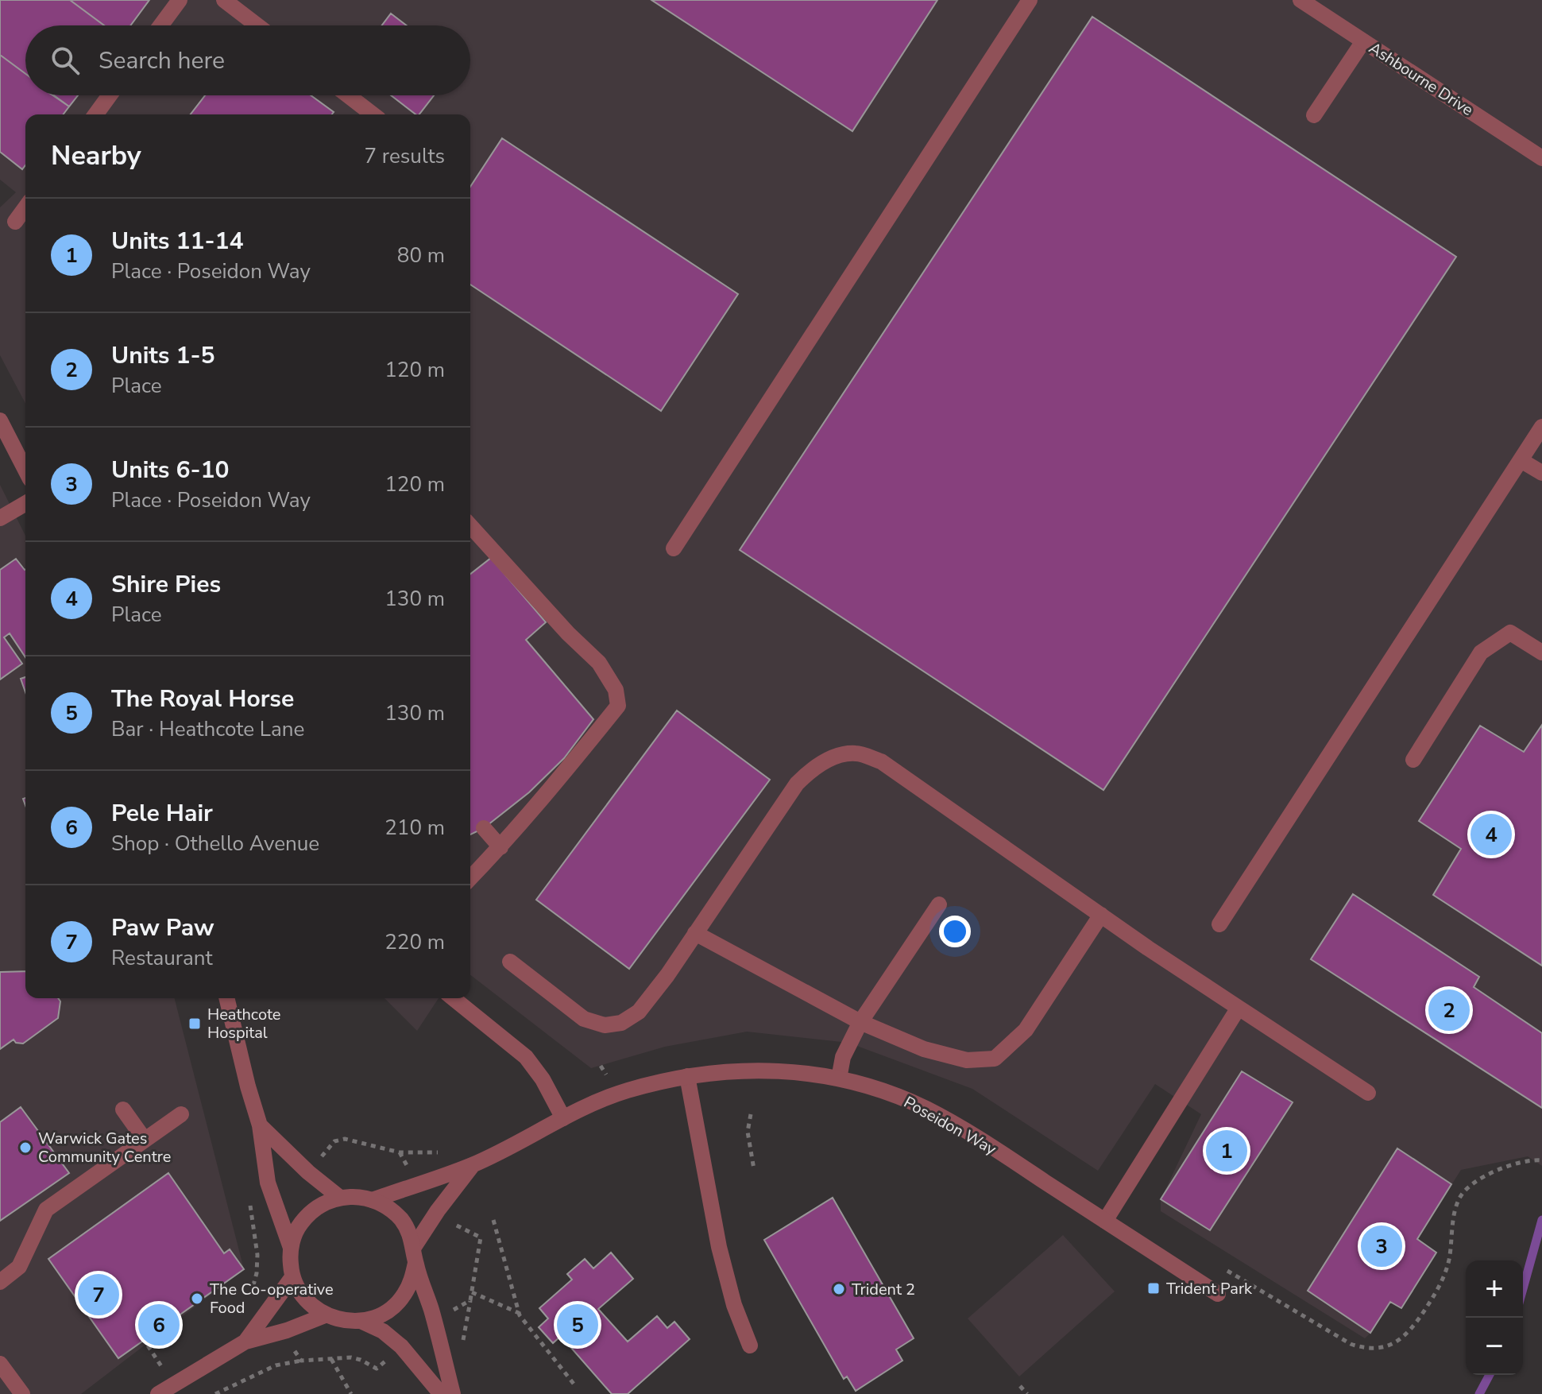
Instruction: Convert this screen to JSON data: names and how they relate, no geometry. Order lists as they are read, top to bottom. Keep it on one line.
{"streets":{"street":["Ashbourne Drive","Poseidon Way"]},"places":{"transit":["Heathcote Hospital","Trident Park"],"other":["Warwick Gates Community Centre","Trident 2","The Co-operative Food"]},"page":{"search":"Search here","heading":["Nearby","7 results"],"list":[{"mark":"1","name":"Units 11-14","note":"Place · Poseidon Way","value":"80 m"},{"mark":"2","name":"Units 1-5","note":"Place","value":"120 m"},{"mark":"3","name":"Units 6-10","note":"Place · Poseidon Way","value":"120 m"},{"mark":"4","name":"Shire Pies","note":"Place","value":"130 m"},{"mark":"5","name":"The Royal Horse","note":"Bar · Heathcote Lane","value":"130 m"},{"mark":"6","name":"Pele Hair","note":"Shop · Othello Avenue","value":"210 m"},{"mark":"7","name":"Paw Paw","note":"Restaurant","value":"220 m"}],"pins":["4","2","1","3","7","5","6"],"map_buttons":["+","−"]}}
